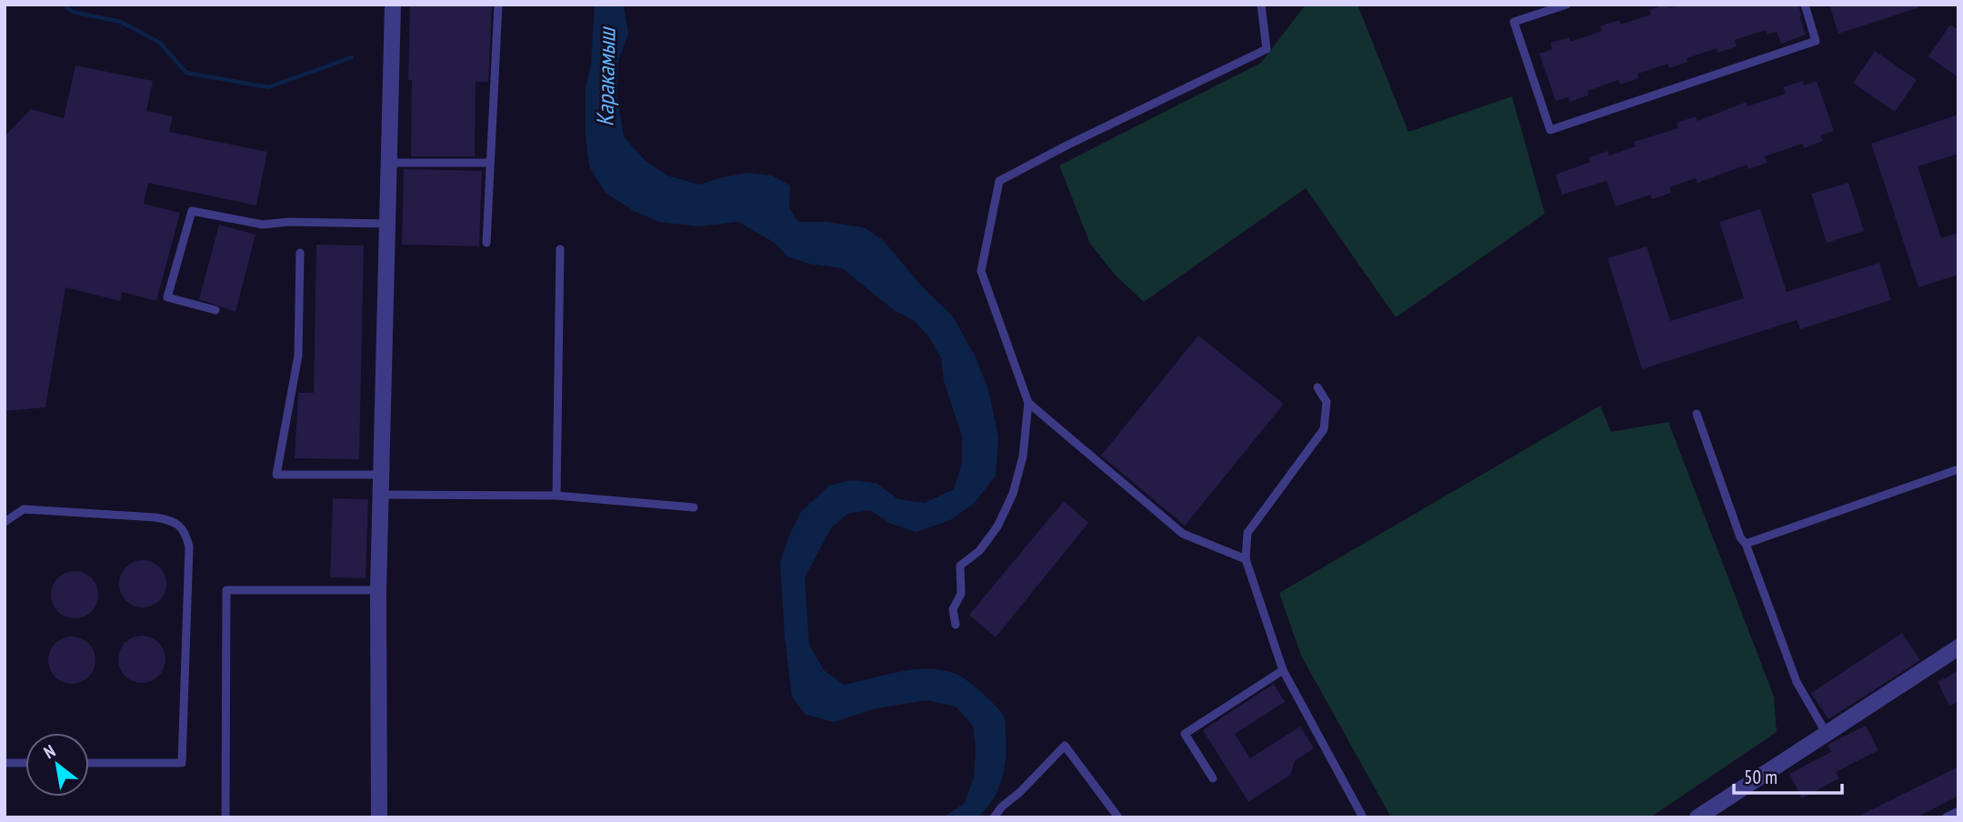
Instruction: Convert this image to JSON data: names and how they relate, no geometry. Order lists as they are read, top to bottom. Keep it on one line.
{"water":["Каракамыш"],"scale_bar":"50 m","north":"top left"}
